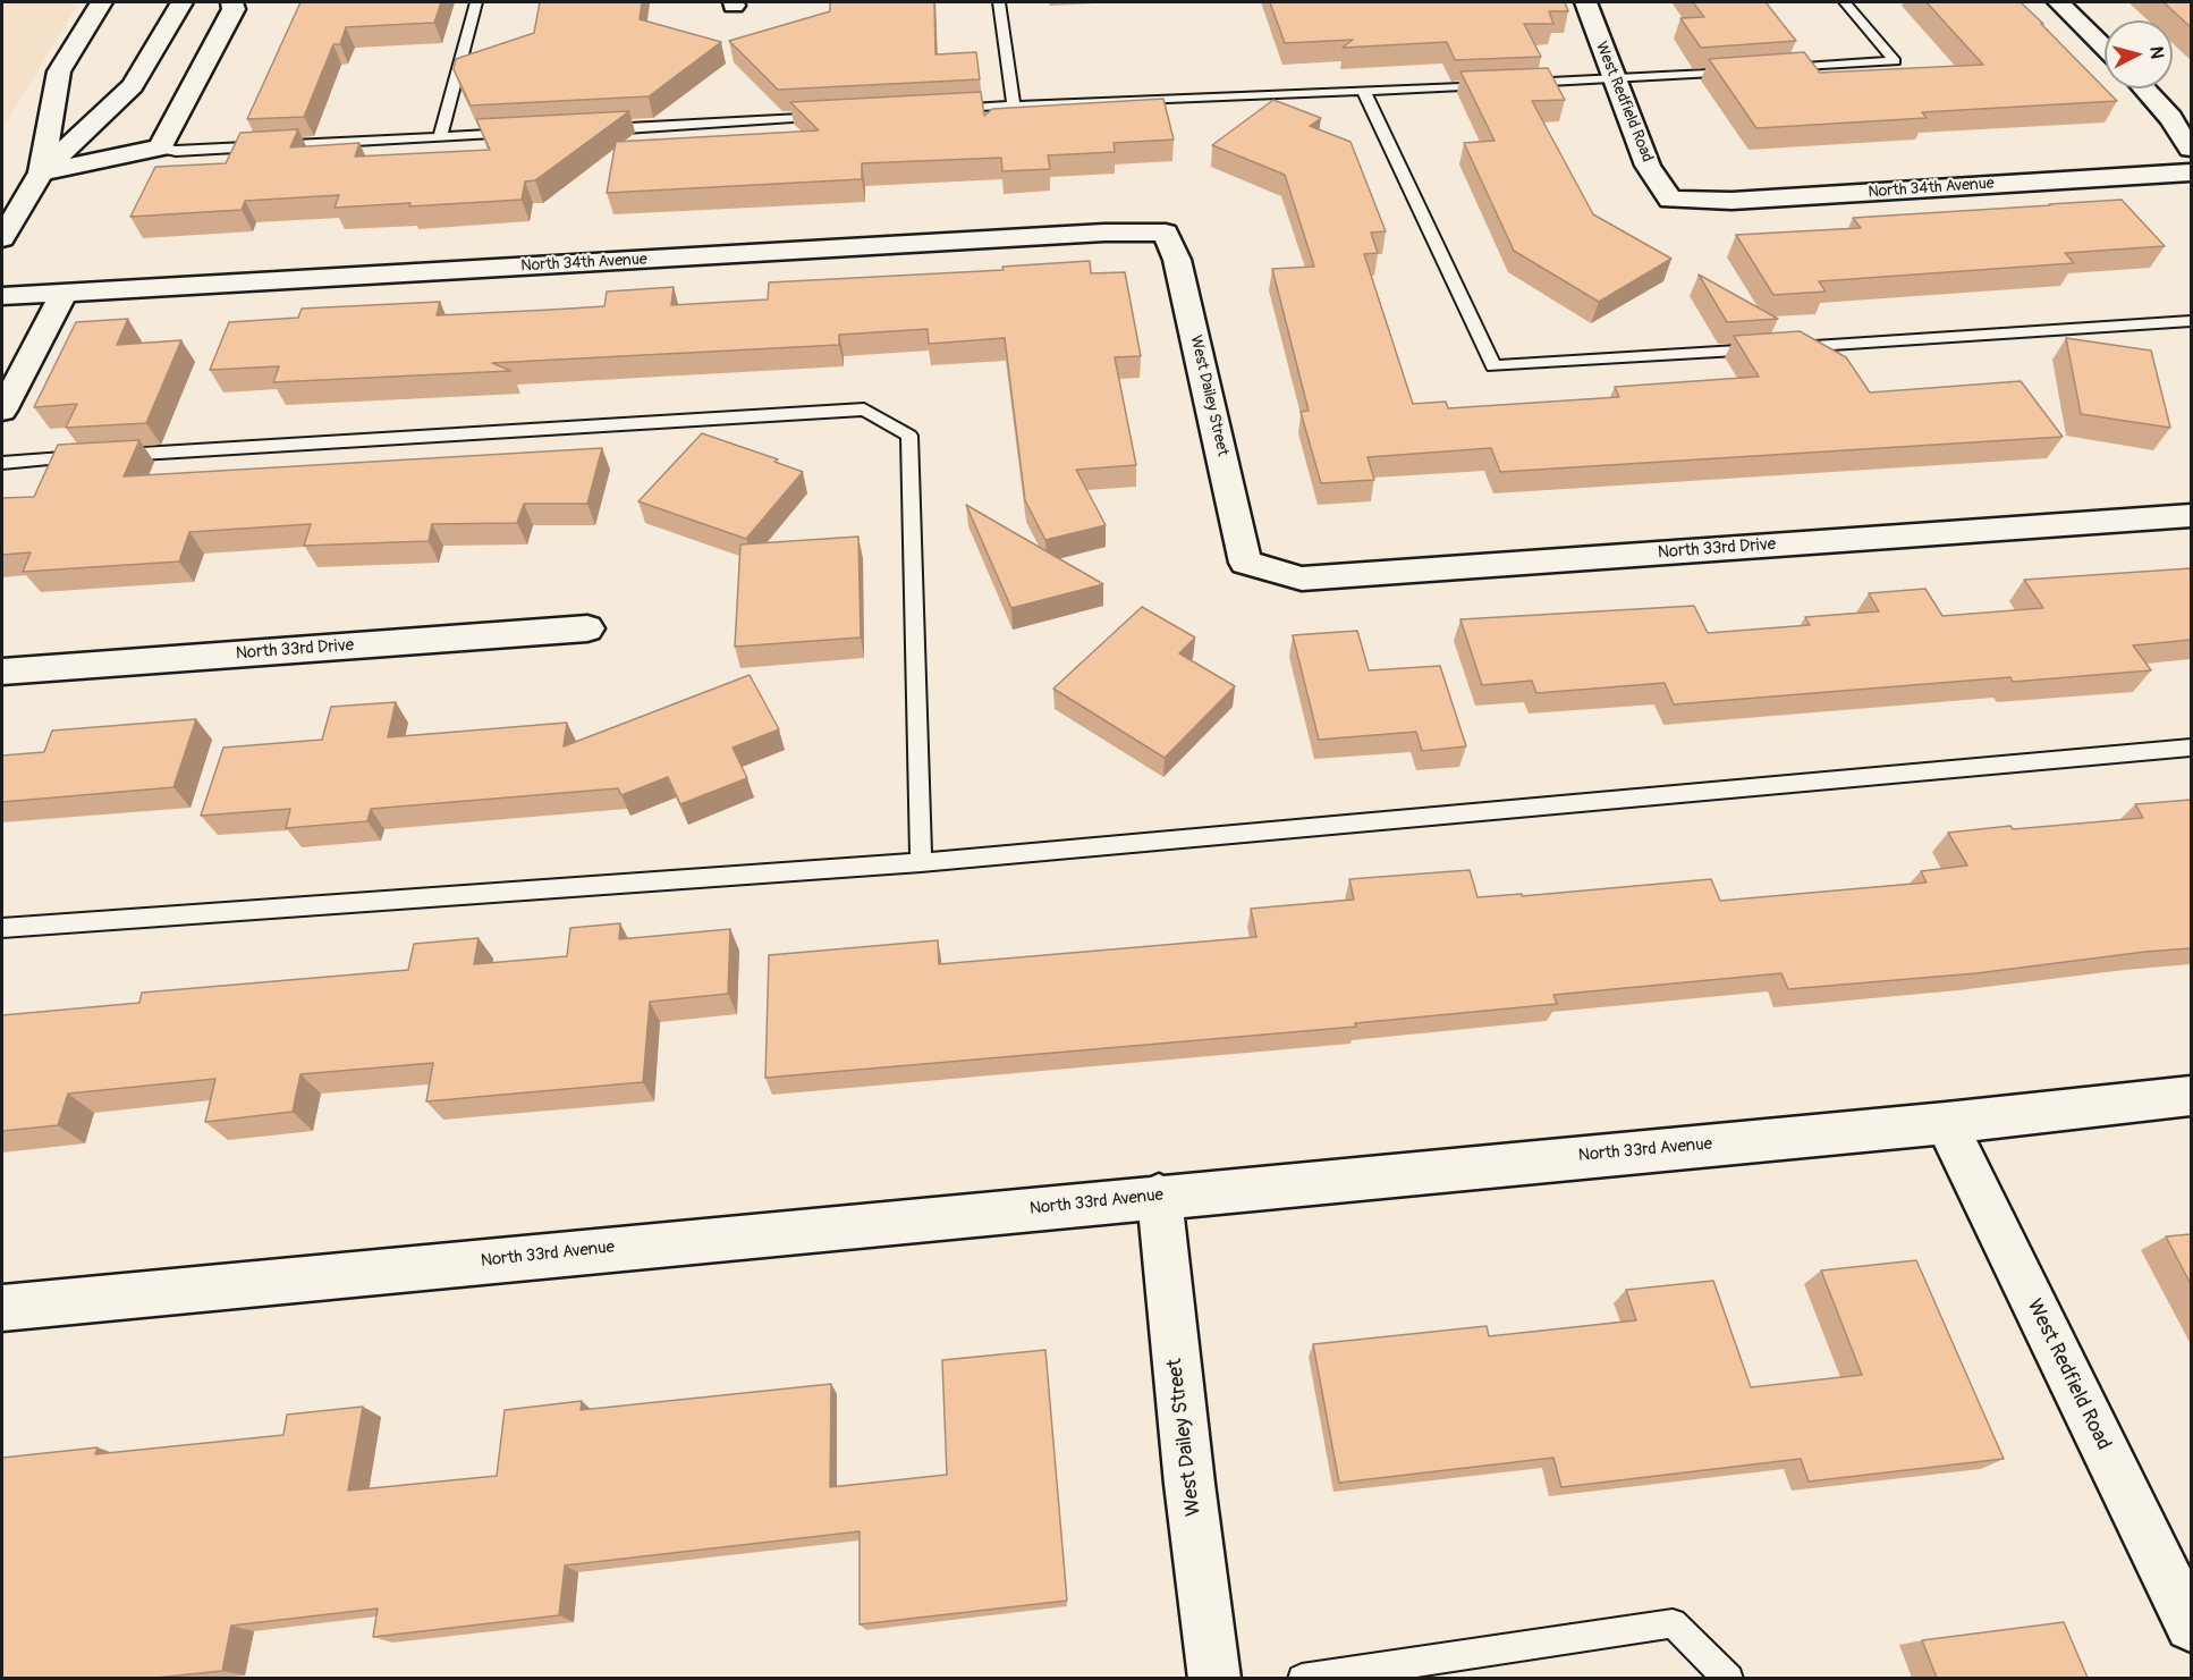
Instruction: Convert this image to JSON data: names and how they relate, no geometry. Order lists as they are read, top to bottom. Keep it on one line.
{"streets":{"street":["West Redfield Road","North 34th Avenue","West Dailey Street","North 33rd Drive","North 33rd Avenue"]},"crossings":[["West Redfield Road","North 34th Avenue"],["West Redfield Road","North 33rd Avenue"],["North 34th Avenue","West Dailey Street"],["West Dailey Street","North 33rd Drive"],["West Dailey Street","North 33rd Avenue"]],"north":"right"}
